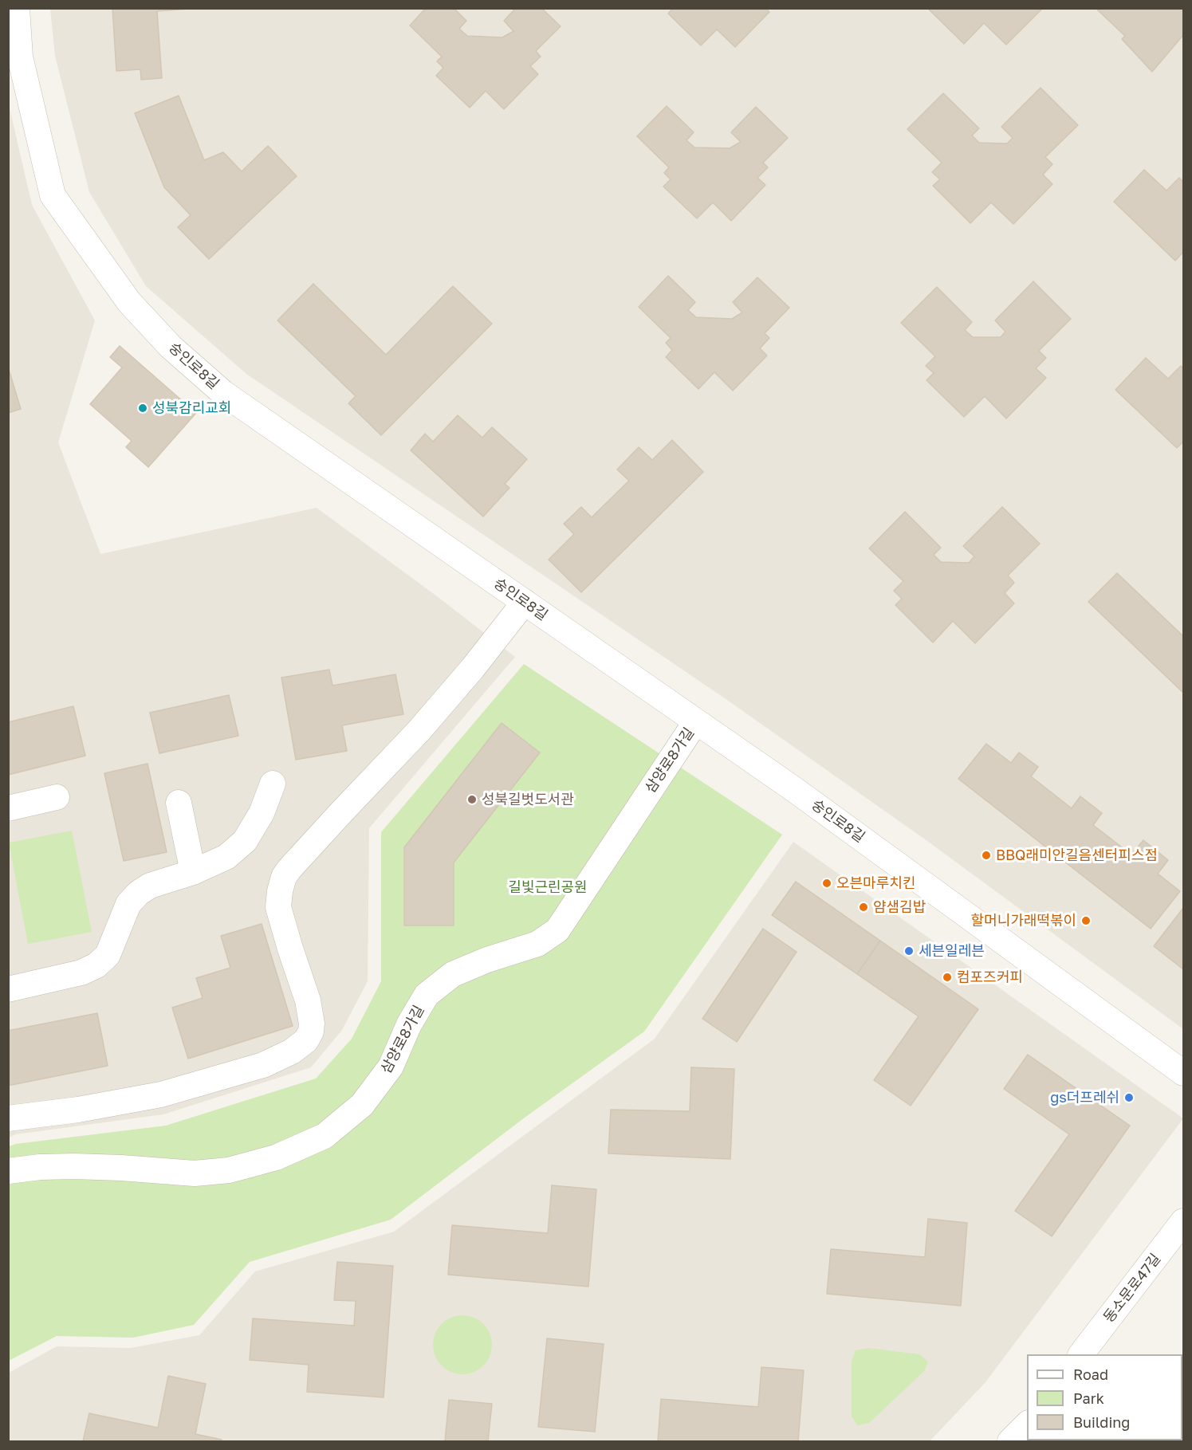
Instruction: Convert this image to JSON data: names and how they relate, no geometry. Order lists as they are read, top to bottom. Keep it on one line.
{"streets":{"street":["숭인로8길","삼양로8가길","동소문로47길"]},"crossings":[["숭인로8길","삼양로8가길"]],"parks":["길빛근린공원"],"places":["성북감리교회","성북길벗도서관","BBQ래미안길음센터피스점","오븐마루치킨","얌샘김밥","할머니가래떡볶이","세븐일레븐","컴포즈커피","gs더프레쉬"],"legend":["Road","Park","Building"]}
